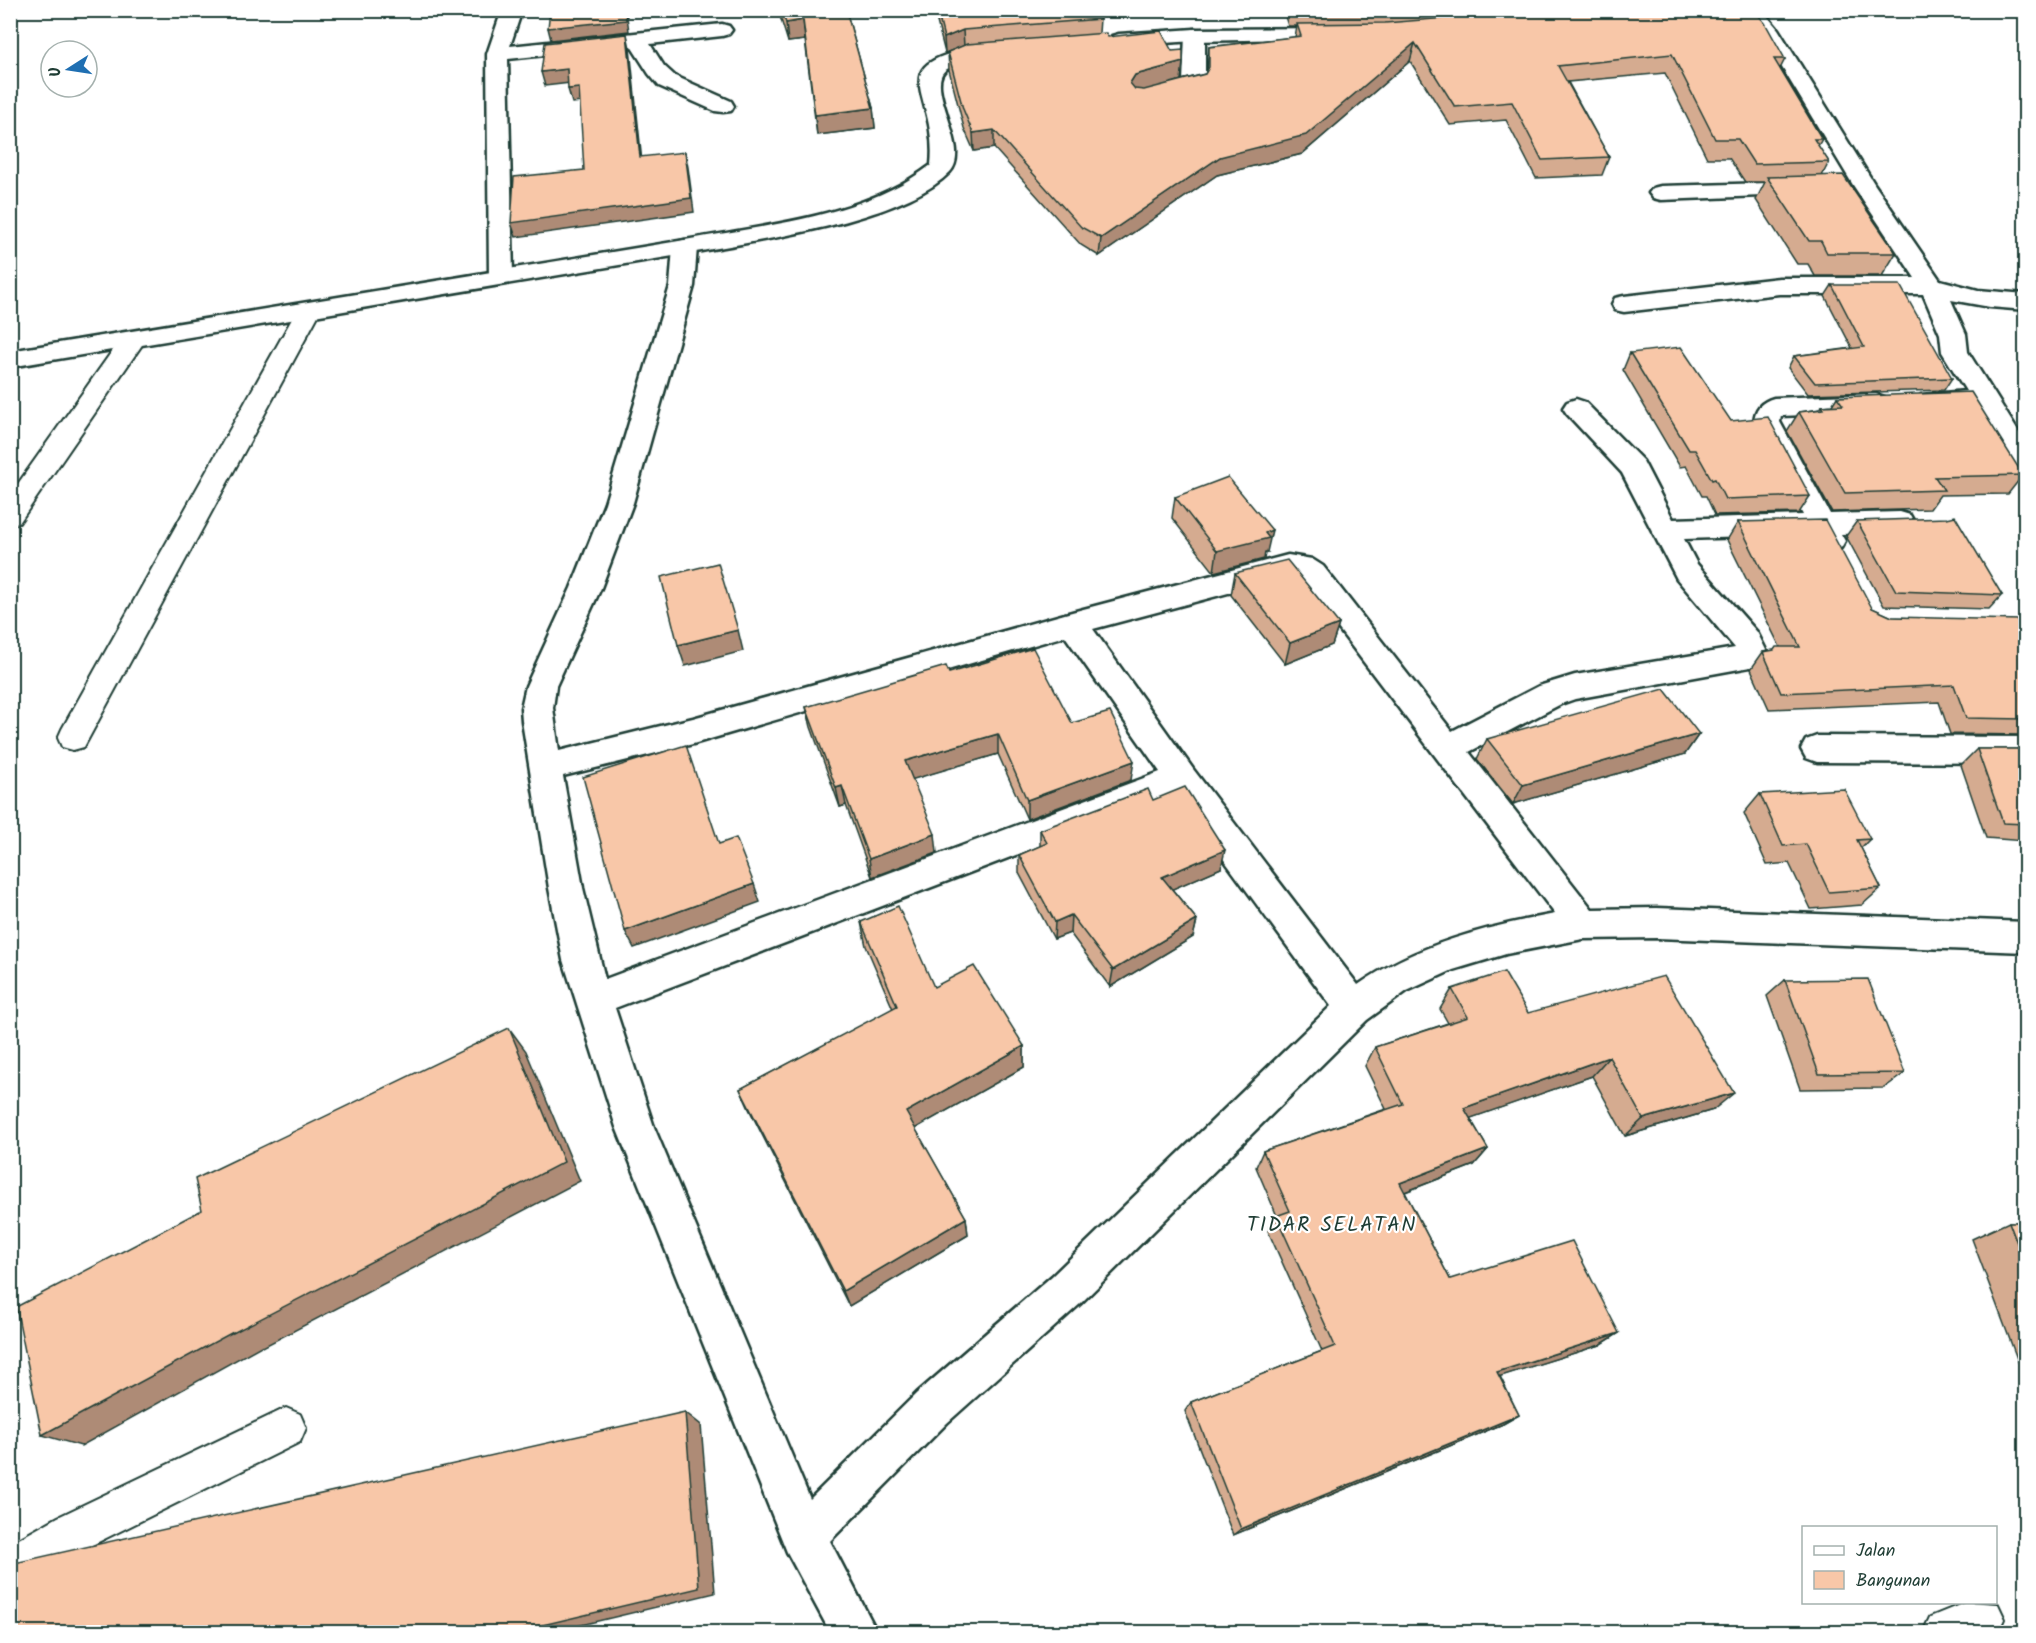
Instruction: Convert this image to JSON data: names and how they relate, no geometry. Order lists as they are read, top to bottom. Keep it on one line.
{"districts":["TIDAR SELATAN"],"legend":["Jalan","Bangunan"],"north":"left"}
